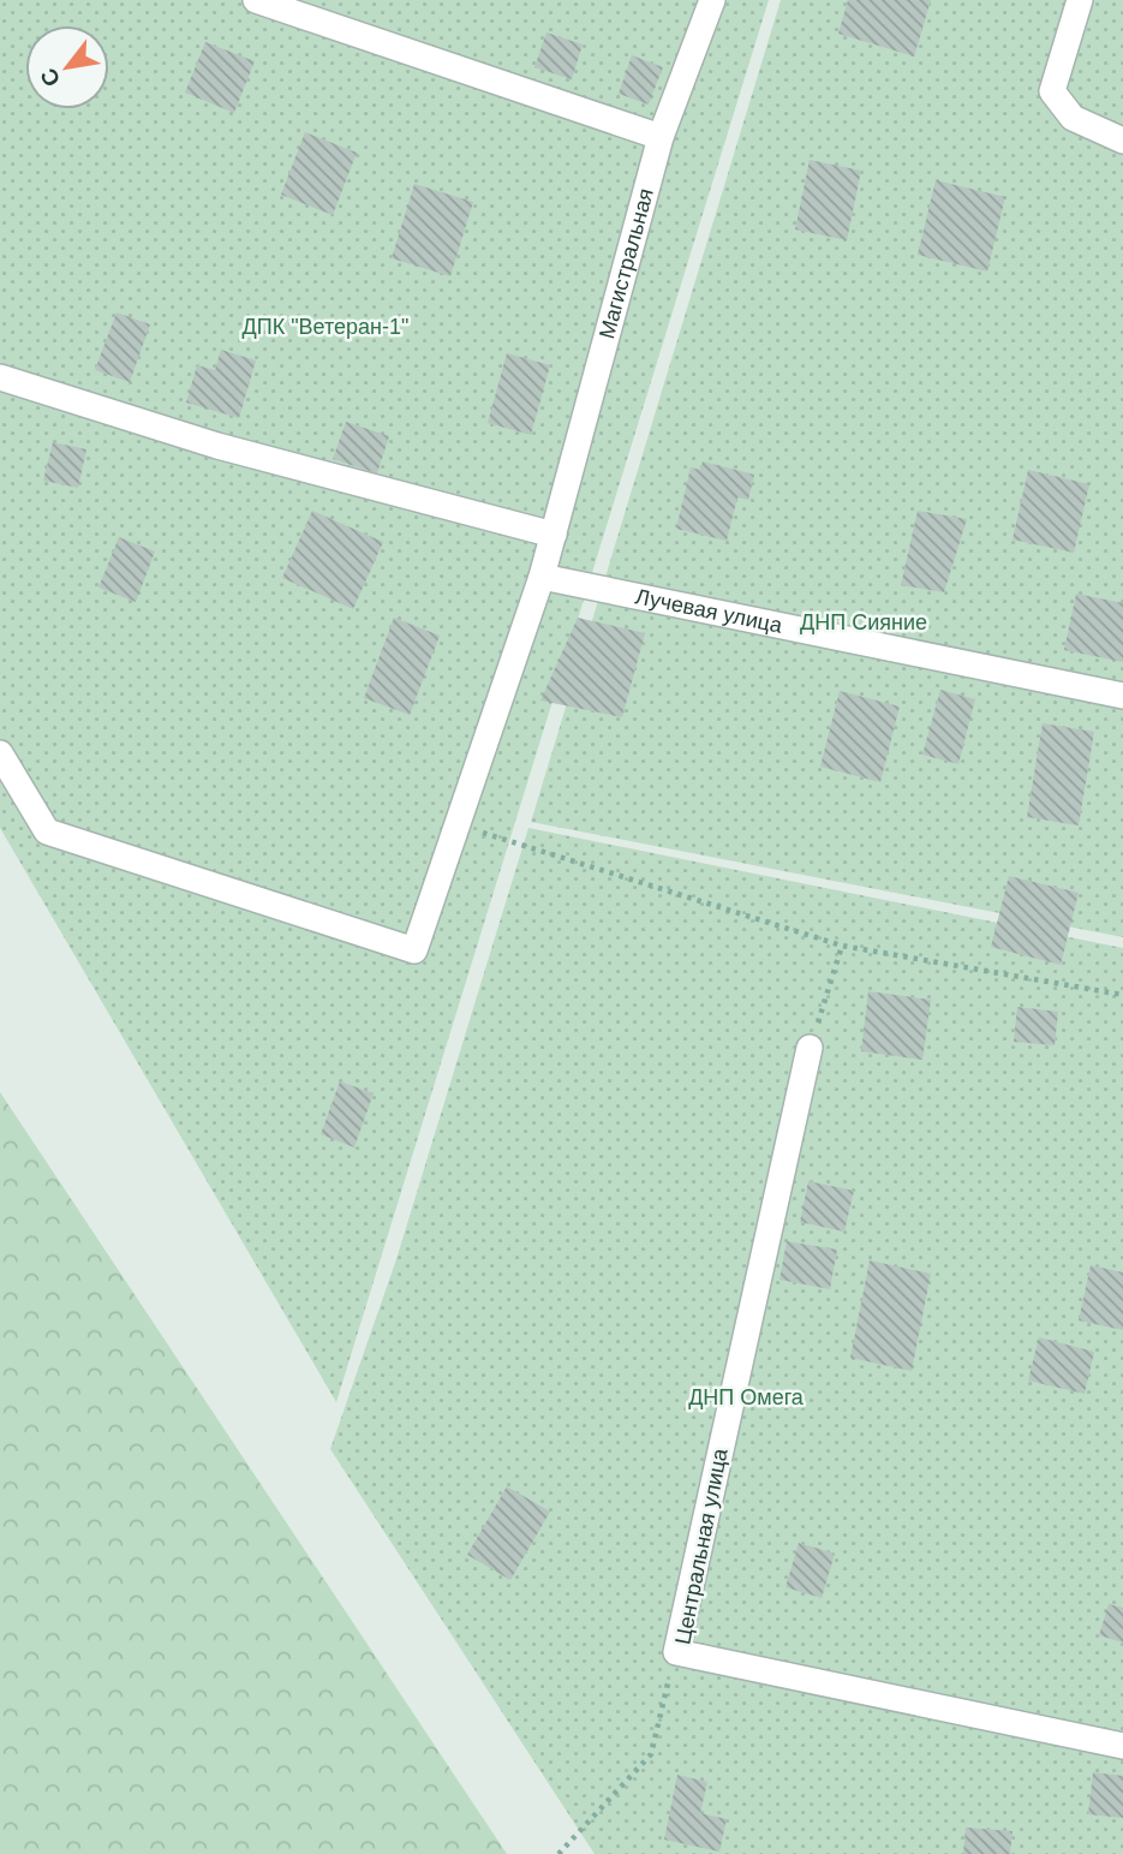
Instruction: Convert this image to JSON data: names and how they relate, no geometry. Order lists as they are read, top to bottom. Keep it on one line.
{"streets":{"street":["Магистральная","Лучевая улица","Центральная улица"]},"crossings":[["Магистральная","Лучевая улица"]],"parks":["ДПК \"Ветеран-1\"","ДНП Сияние","ДНП Омега"],"north":"bottom left"}
